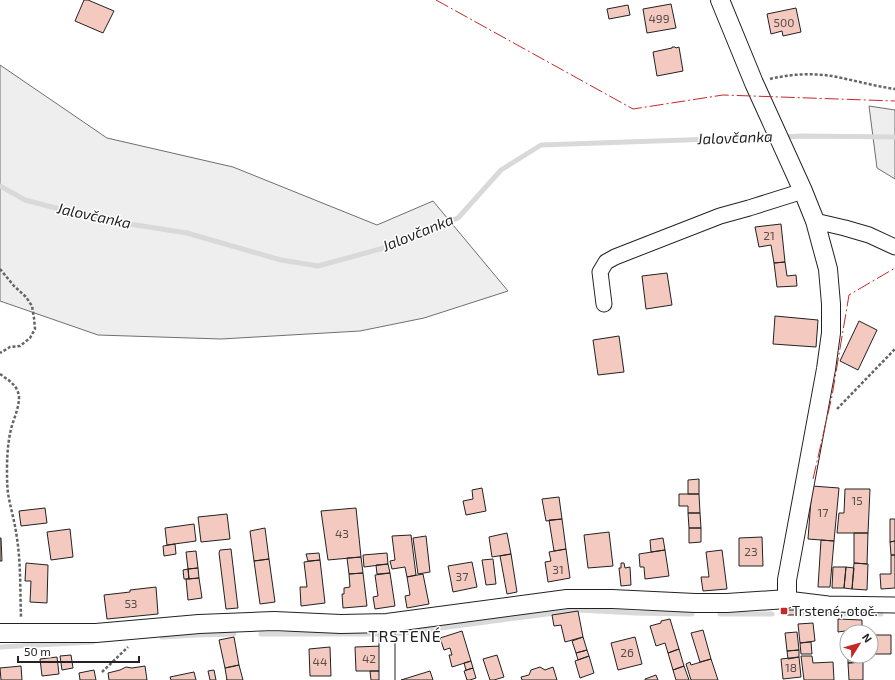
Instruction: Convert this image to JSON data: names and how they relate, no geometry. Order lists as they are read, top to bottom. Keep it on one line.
{"districts":["TRSTENÉ"],"water":["Jalovčanka"],"places":{"transit":["Trstené, otoč."]},"house_numbers":["499","500","21","15","17","43","23","31","37","53","26","42","44","18"],"scale_bar":"50 m","north":"top right"}
